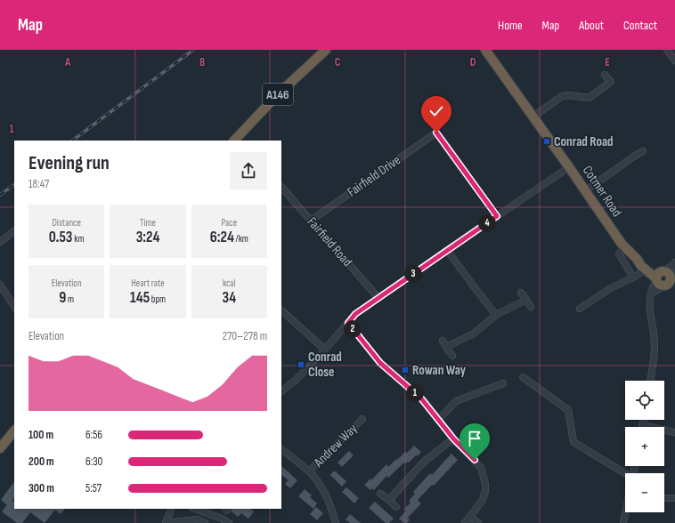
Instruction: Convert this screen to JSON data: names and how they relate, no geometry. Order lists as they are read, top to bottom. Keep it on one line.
{"streets":{"highway":["A146","Cotmer Road"],"street":["Fairfield Drive","Fairfield Road","Andrew Way"]},"crossings":[["Fairfield Drive","Fairfield Road"]],"places":{"transit":["Conrad Road","Conrad Close","Rowan Way"]},"page":{"header":"Map","nav":["Home","Map","About","Contact"],"heading":["Evening run","18:47"],"stats":[["Distance","0.53 km"],["Time","3:24"],["Pace","6:24 /km"],["Elevation","9 m"],["Heart rate","145 bpm"],["kcal","34"]],"pins":["4","3","2","1"],"chart":["Elevation","270–278 m"],"map_buttons":["+","−"],"list":[{"name":"100 m","note":"6:56"},{"name":"200 m","note":"6:30"},{"name":"300 m","note":"5:57"}]},"grid":{"columns":["A","B","C","D","E"],"rows":["1"]}}
